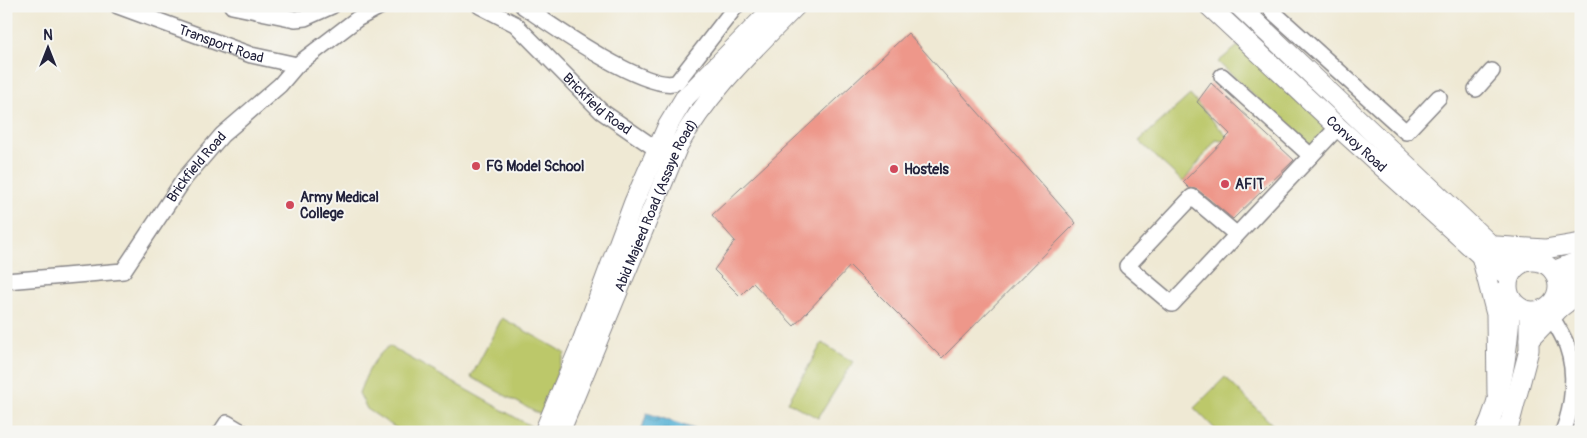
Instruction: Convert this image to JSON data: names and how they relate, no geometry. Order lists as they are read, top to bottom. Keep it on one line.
{"streets":{"main road":["Convoy Road","Abid Majeed Road (Assaye Road)"],"street":["Transport Road","Brickfield Road"]},"crossings":[["Transport Road","Brickfield Road"],["Brickfield Road","Abid Majeed Road (Assaye Road)"]],"places":["FG Model School","Hostels","AFIT","Army Medical College"],"north":"top"}
